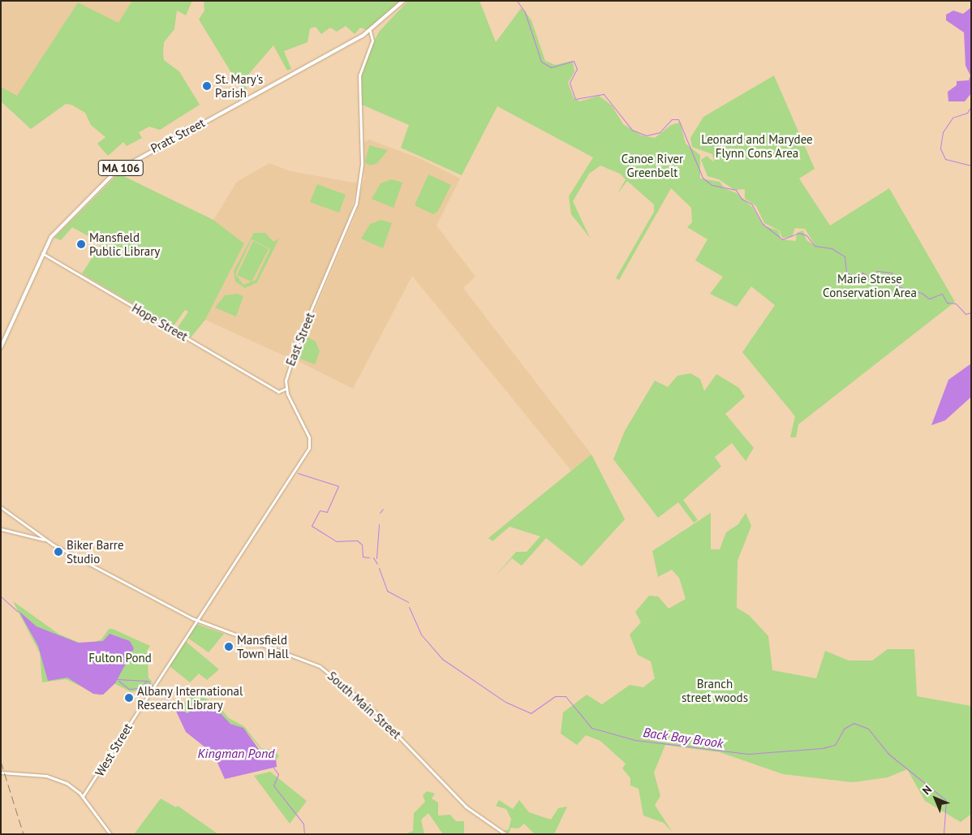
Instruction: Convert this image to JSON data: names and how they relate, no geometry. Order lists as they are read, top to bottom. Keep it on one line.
{"streets":{"main road":["Pratt Street","MA 106","Hope Street","East Street","South Main Street","West Street"]},"crossings":[["Pratt Street","Hope Street"],["Pratt Street","East Street"],["Hope Street","East Street"],["South Main Street","West Street"]],"water":["Back Bay Brook","Kingman Pond"],"parks":["Leonard and Marydee Flynn Cons Area","Canoe River Greenbelt","Marie Strese Conservation Area","Fulton Pond","Branch street woods"],"places":["St. Mary's Parish","Mansfield Public Library","Biker Barre Studio","Mansfield Town Hall","Albany International Research Library"],"north":"top left"}
